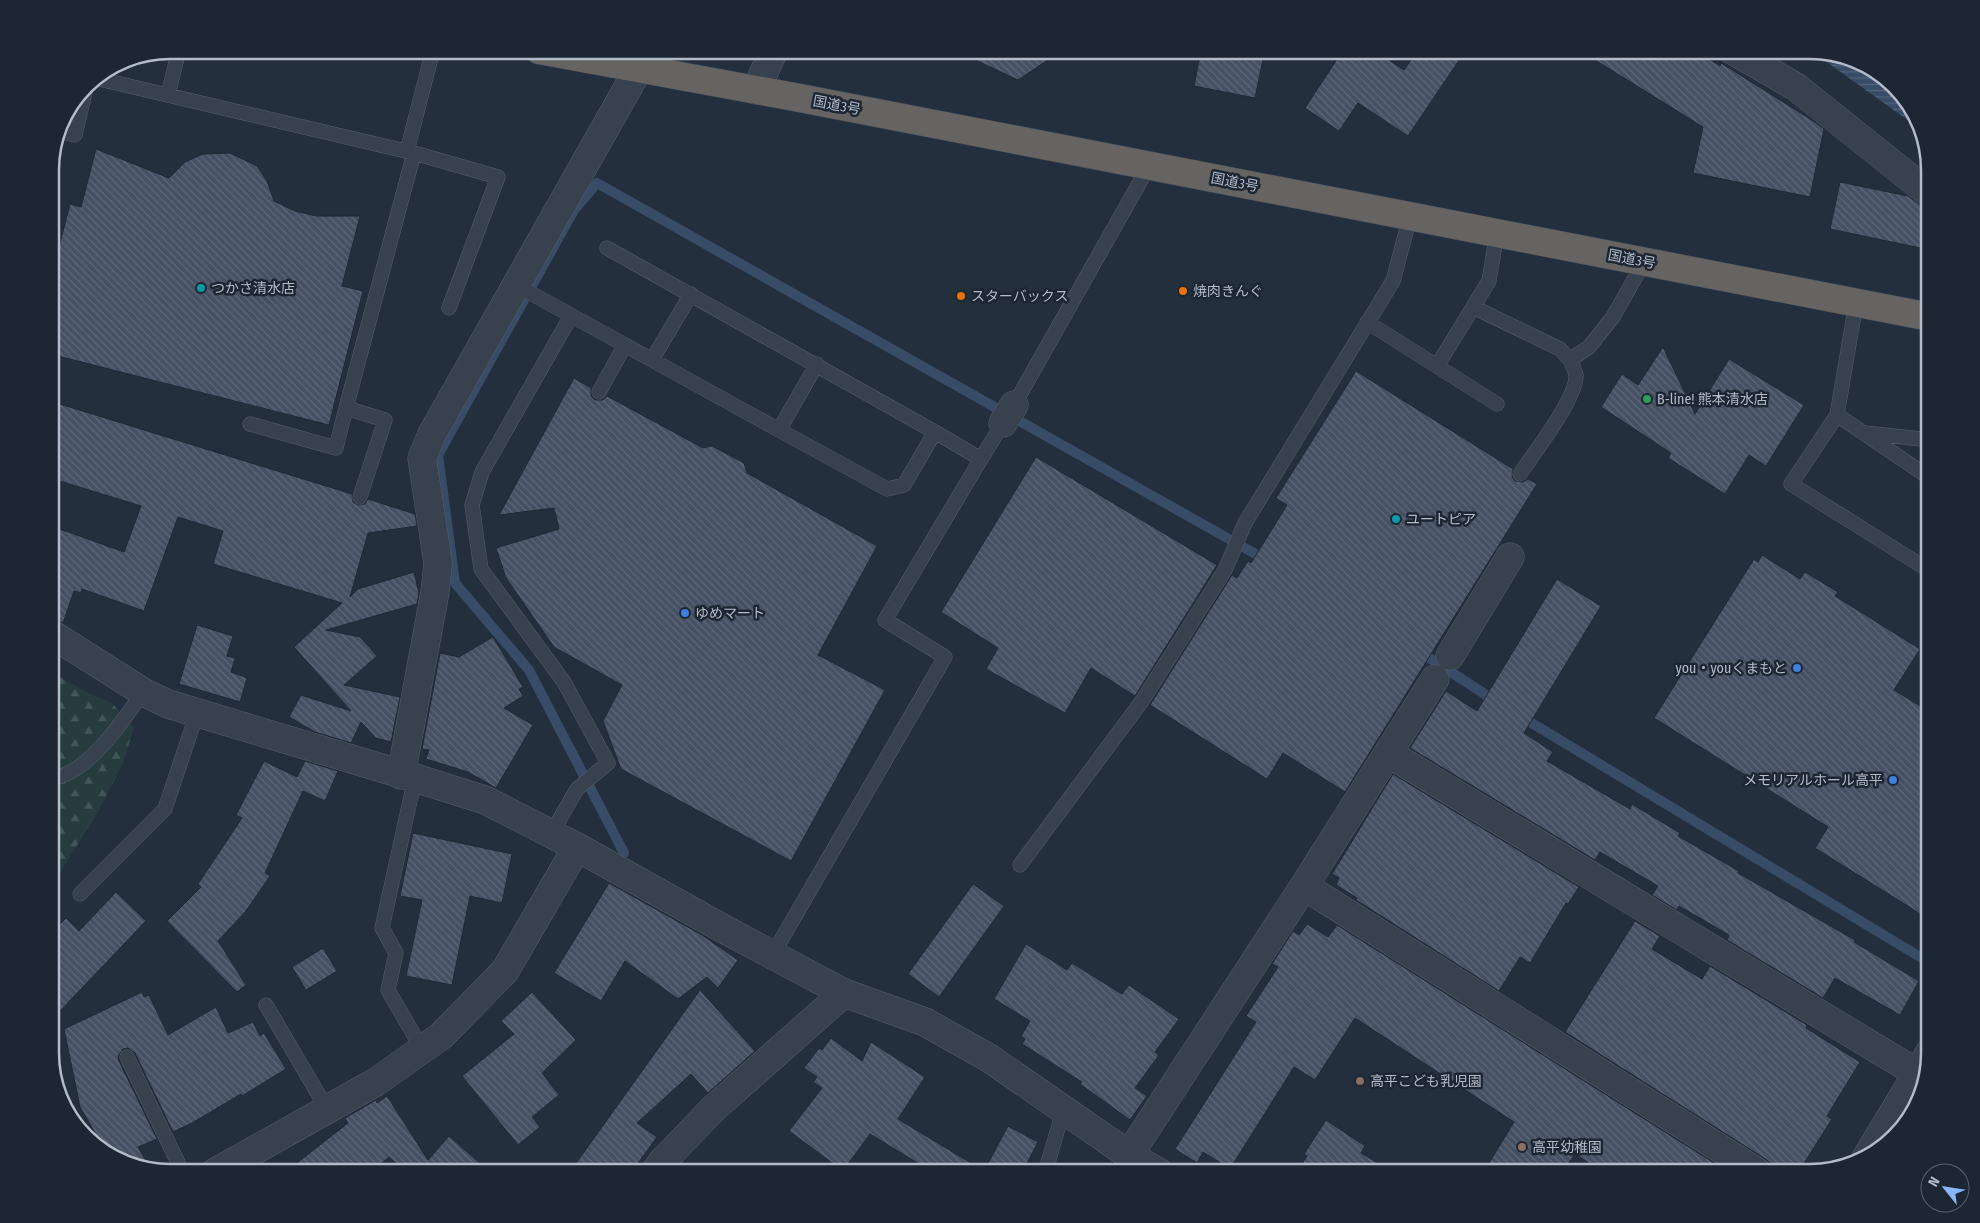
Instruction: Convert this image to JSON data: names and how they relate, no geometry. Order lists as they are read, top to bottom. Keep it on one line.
{"streets":{"highway":["国道3号"]},"places":["つかさ清水店","焼肉きんぐ","スターバックス","B-line! 熊本清水店","ユートピア","ゆめマート","you・youくまもと","メモリアルホール高平","高平こども乳児園","高平幼稚園"],"north":"top left"}
